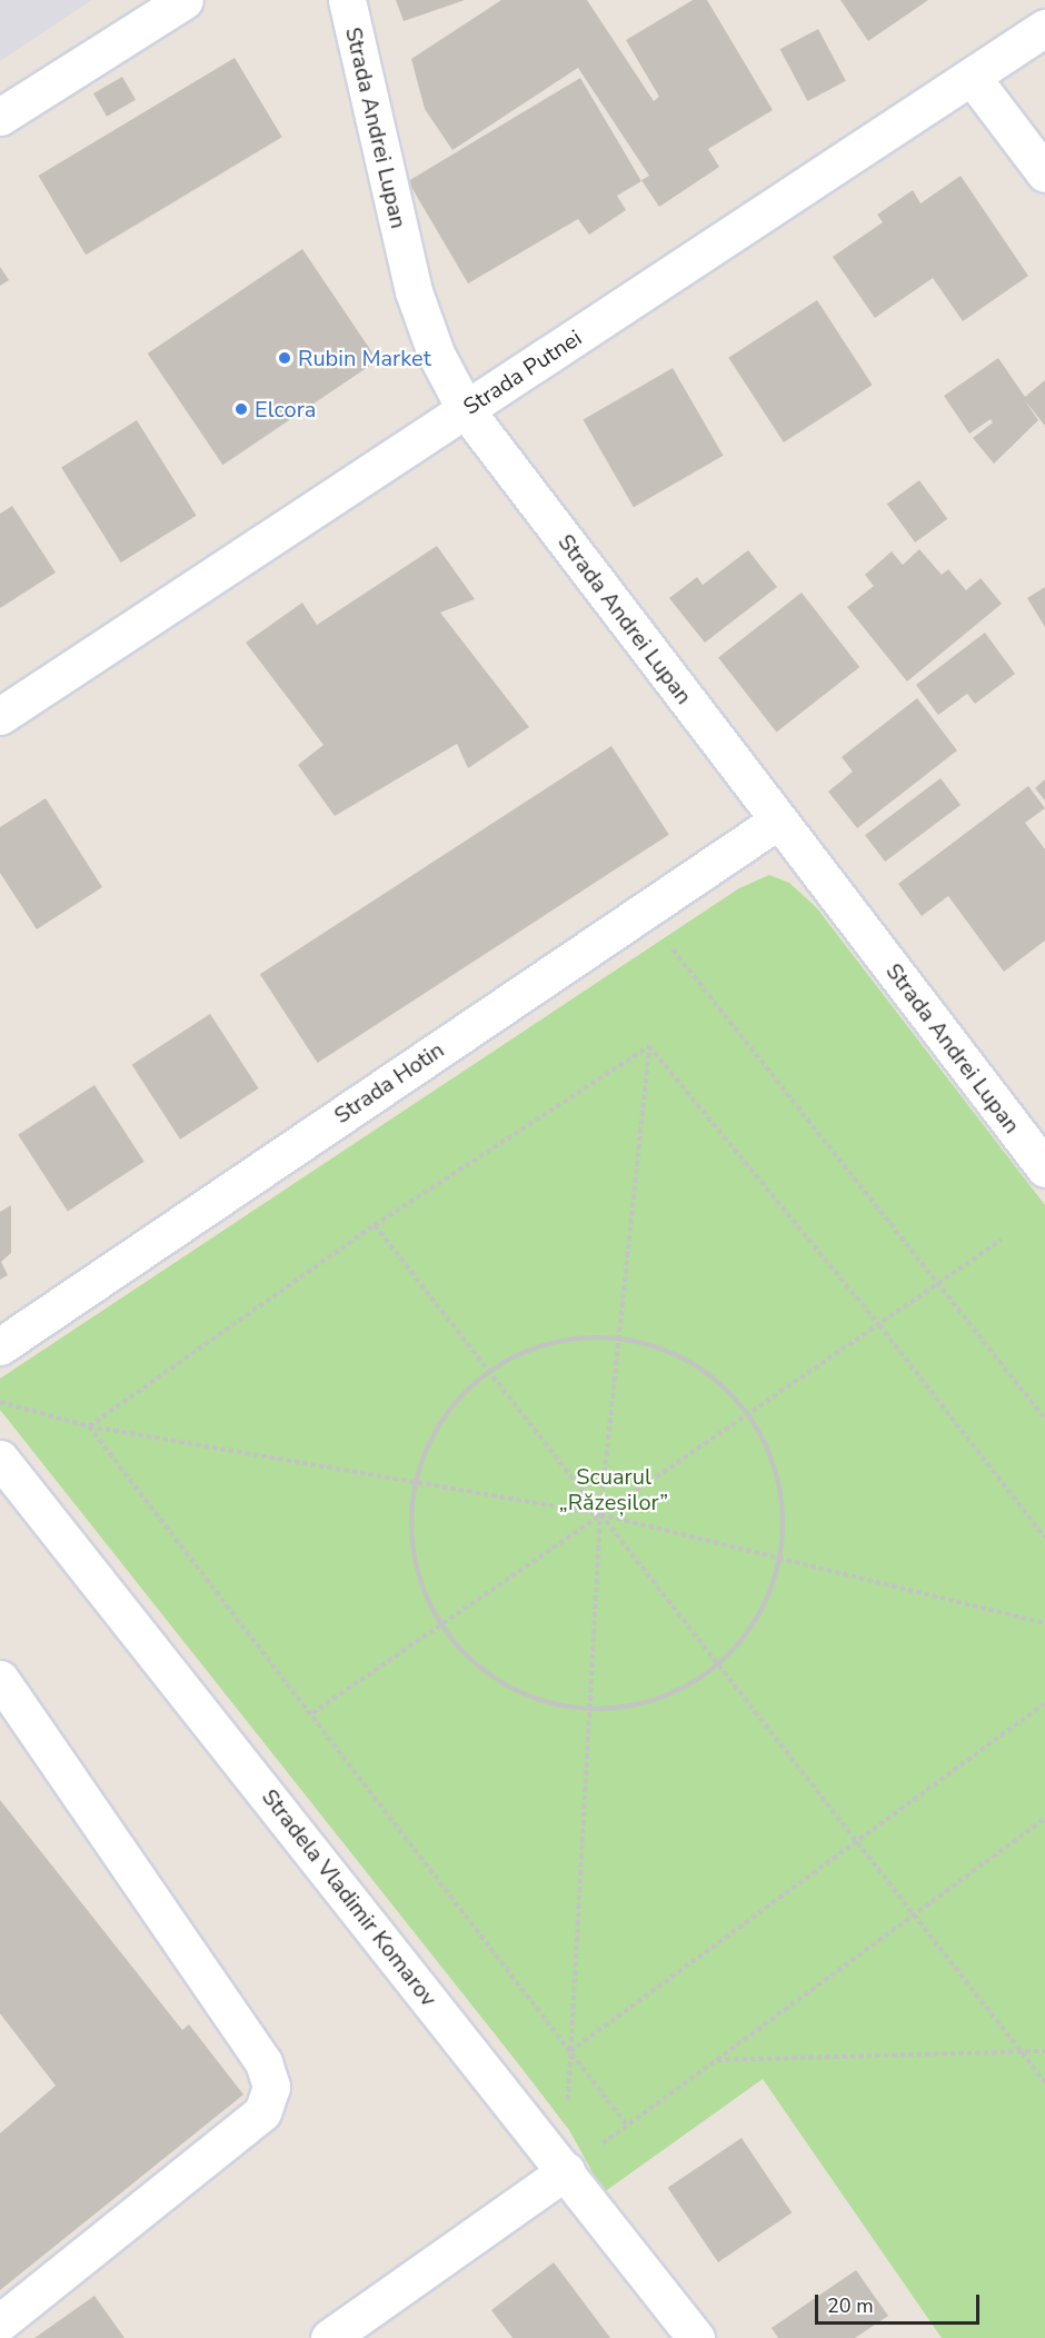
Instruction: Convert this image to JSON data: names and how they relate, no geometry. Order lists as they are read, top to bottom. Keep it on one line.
{"streets":{"street":["Strada Andrei Lupan","Strada Putnei","Strada Hotin","Stradela Vladimir Komarov"]},"crossings":[["Strada Andrei Lupan","Strada Putnei"],["Strada Andrei Lupan","Strada Hotin"]],"parks":["Scuarul „Răzeșilor”"],"places":["Rubin Market","Elcora"],"scale_bar":"20 m"}
